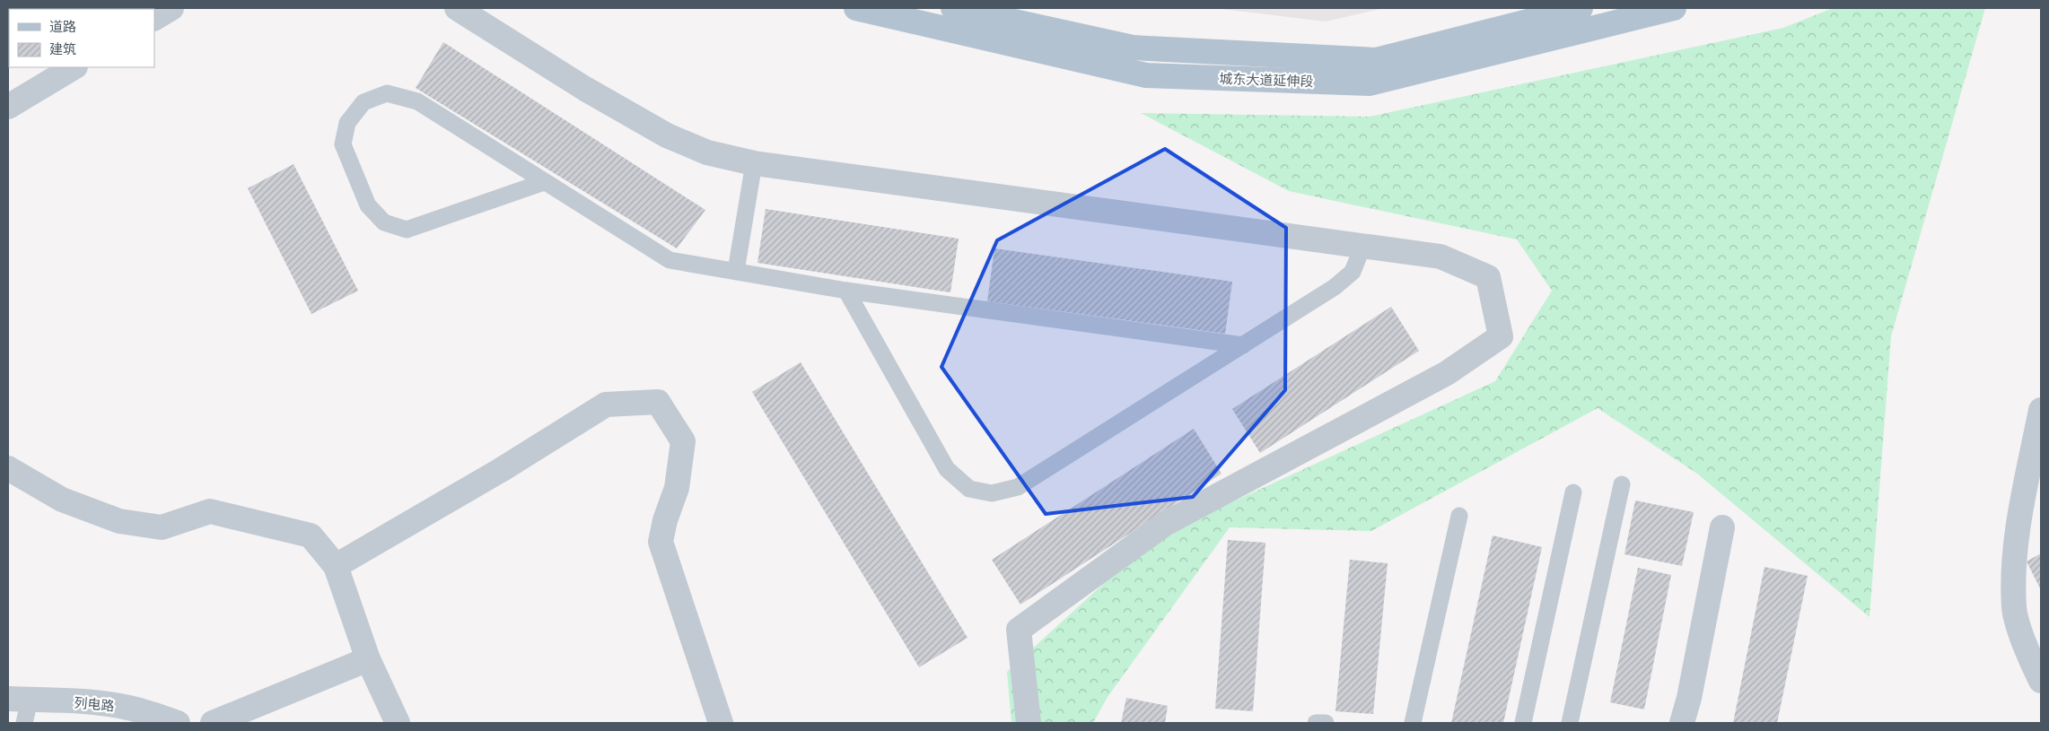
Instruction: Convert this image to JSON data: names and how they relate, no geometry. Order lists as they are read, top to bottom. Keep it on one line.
{"streets":{"main road":["城东大道延伸段"],"street":["列电路"]},"legend":["道路","建筑"]}
